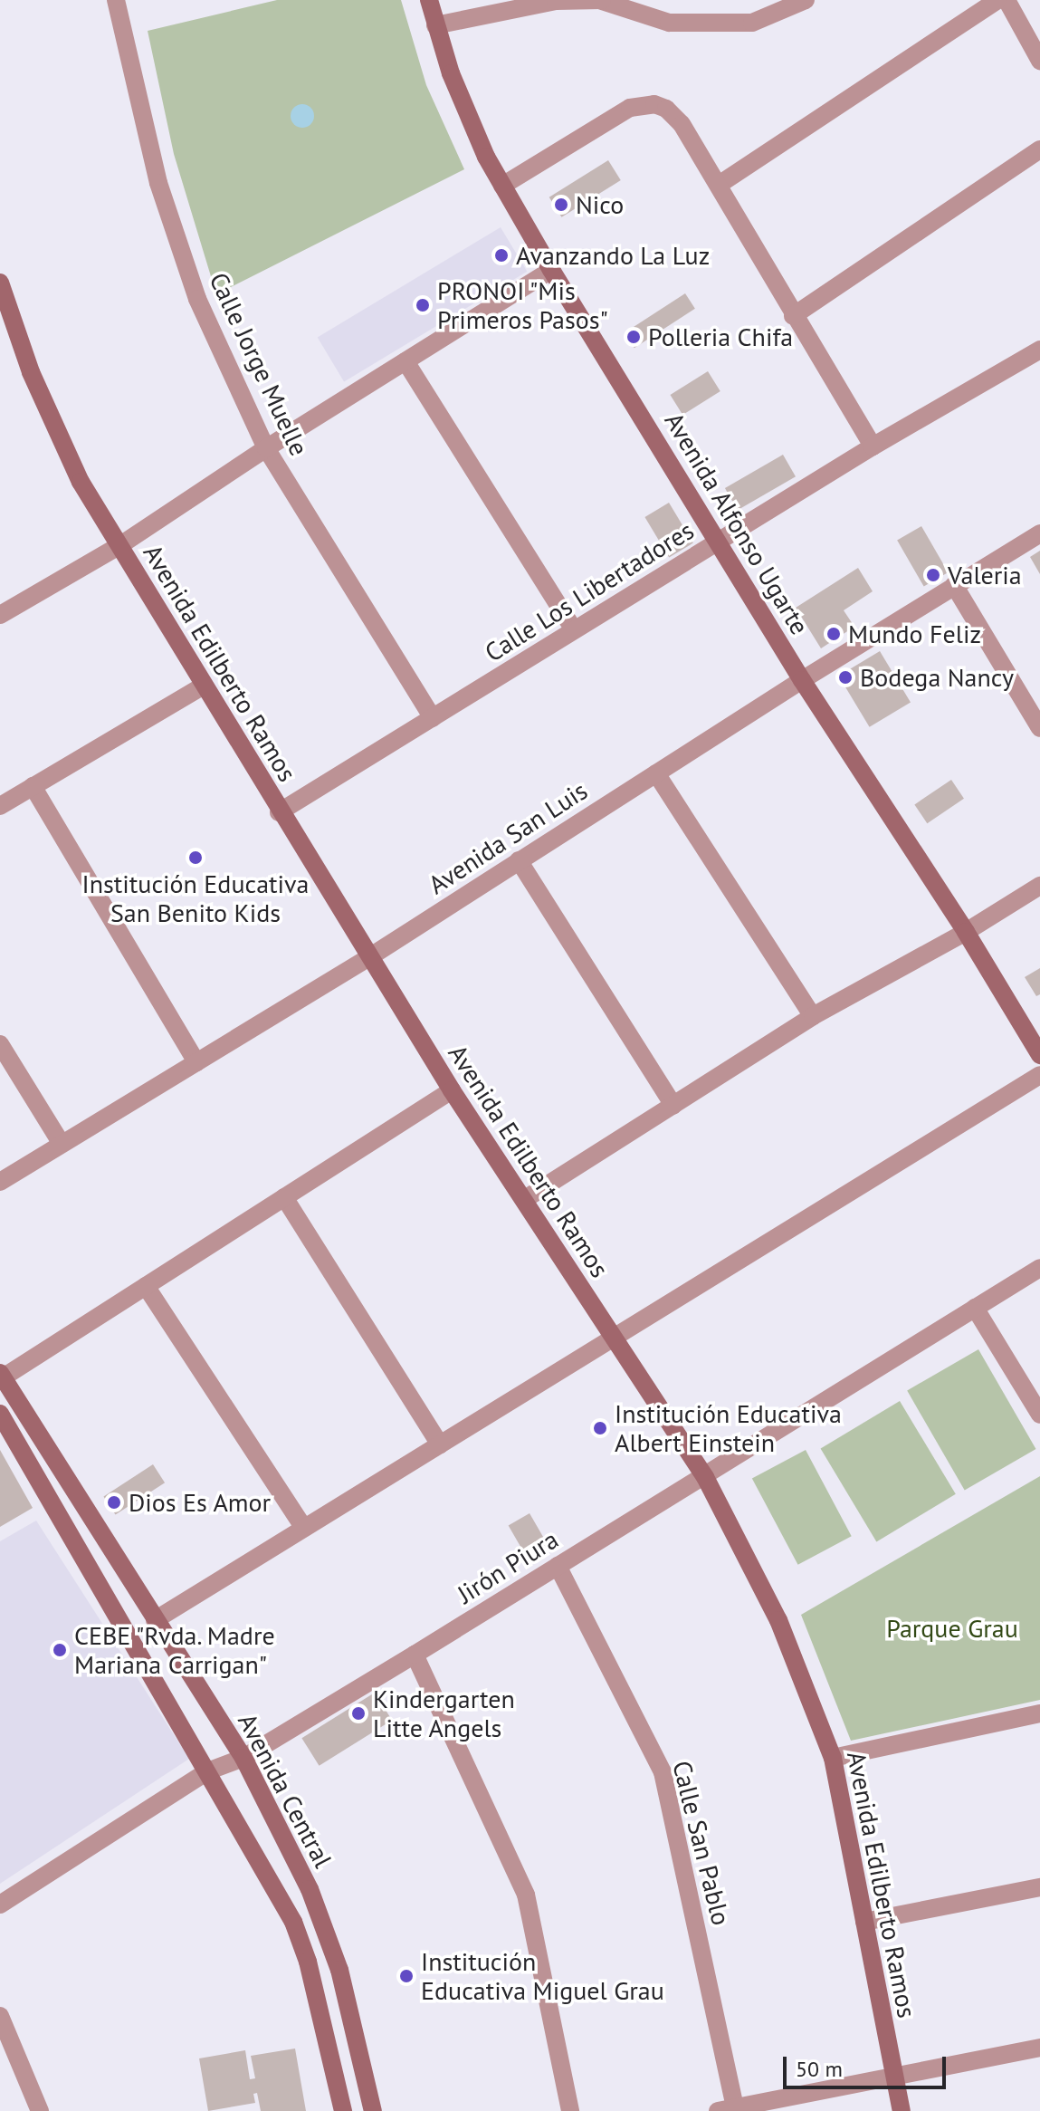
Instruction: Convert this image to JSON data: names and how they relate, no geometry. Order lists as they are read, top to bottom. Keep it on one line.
{"streets":{"street":["Calle Jorge Muelle","Avenida Alfonso Ugarte","Calle Los Libertadores","Avenida Edilberto Ramos","Avenida San Luis","Jirón Piura","Avenida Central","Calle San Pablo"]},"crossings":[["Calle Jorge Muelle","Calle Los Libertadores"],["Avenida Alfonso Ugarte","Calle Los Libertadores"],["Avenida Alfonso Ugarte","Avenida San Luis"],["Calle Los Libertadores","Avenida Edilberto Ramos"],["Avenida Edilberto Ramos","Avenida San Luis"],["Avenida Edilberto Ramos","Jirón Piura"],["Jirón Piura","Avenida Central"],["Jirón Piura","Calle San Pablo"]],"parks":["Parque Grau"],"places":["Nico","Avanzando La Luz","PRONOI \"Mis Primeros Pasos\"","Polleria Chifa","Valeria","Mundo Feliz","Bodega Nancy","Institución Educativa San Benito Kids","Institución Educativa Albert Einstein","Dios Es Amor","CEBE \"Rvda. Madre Mariana Carrigan\"","Kindergarten Litte Angels","Institución Educativa Miguel Grau"],"scale_bar":"50 m"}
